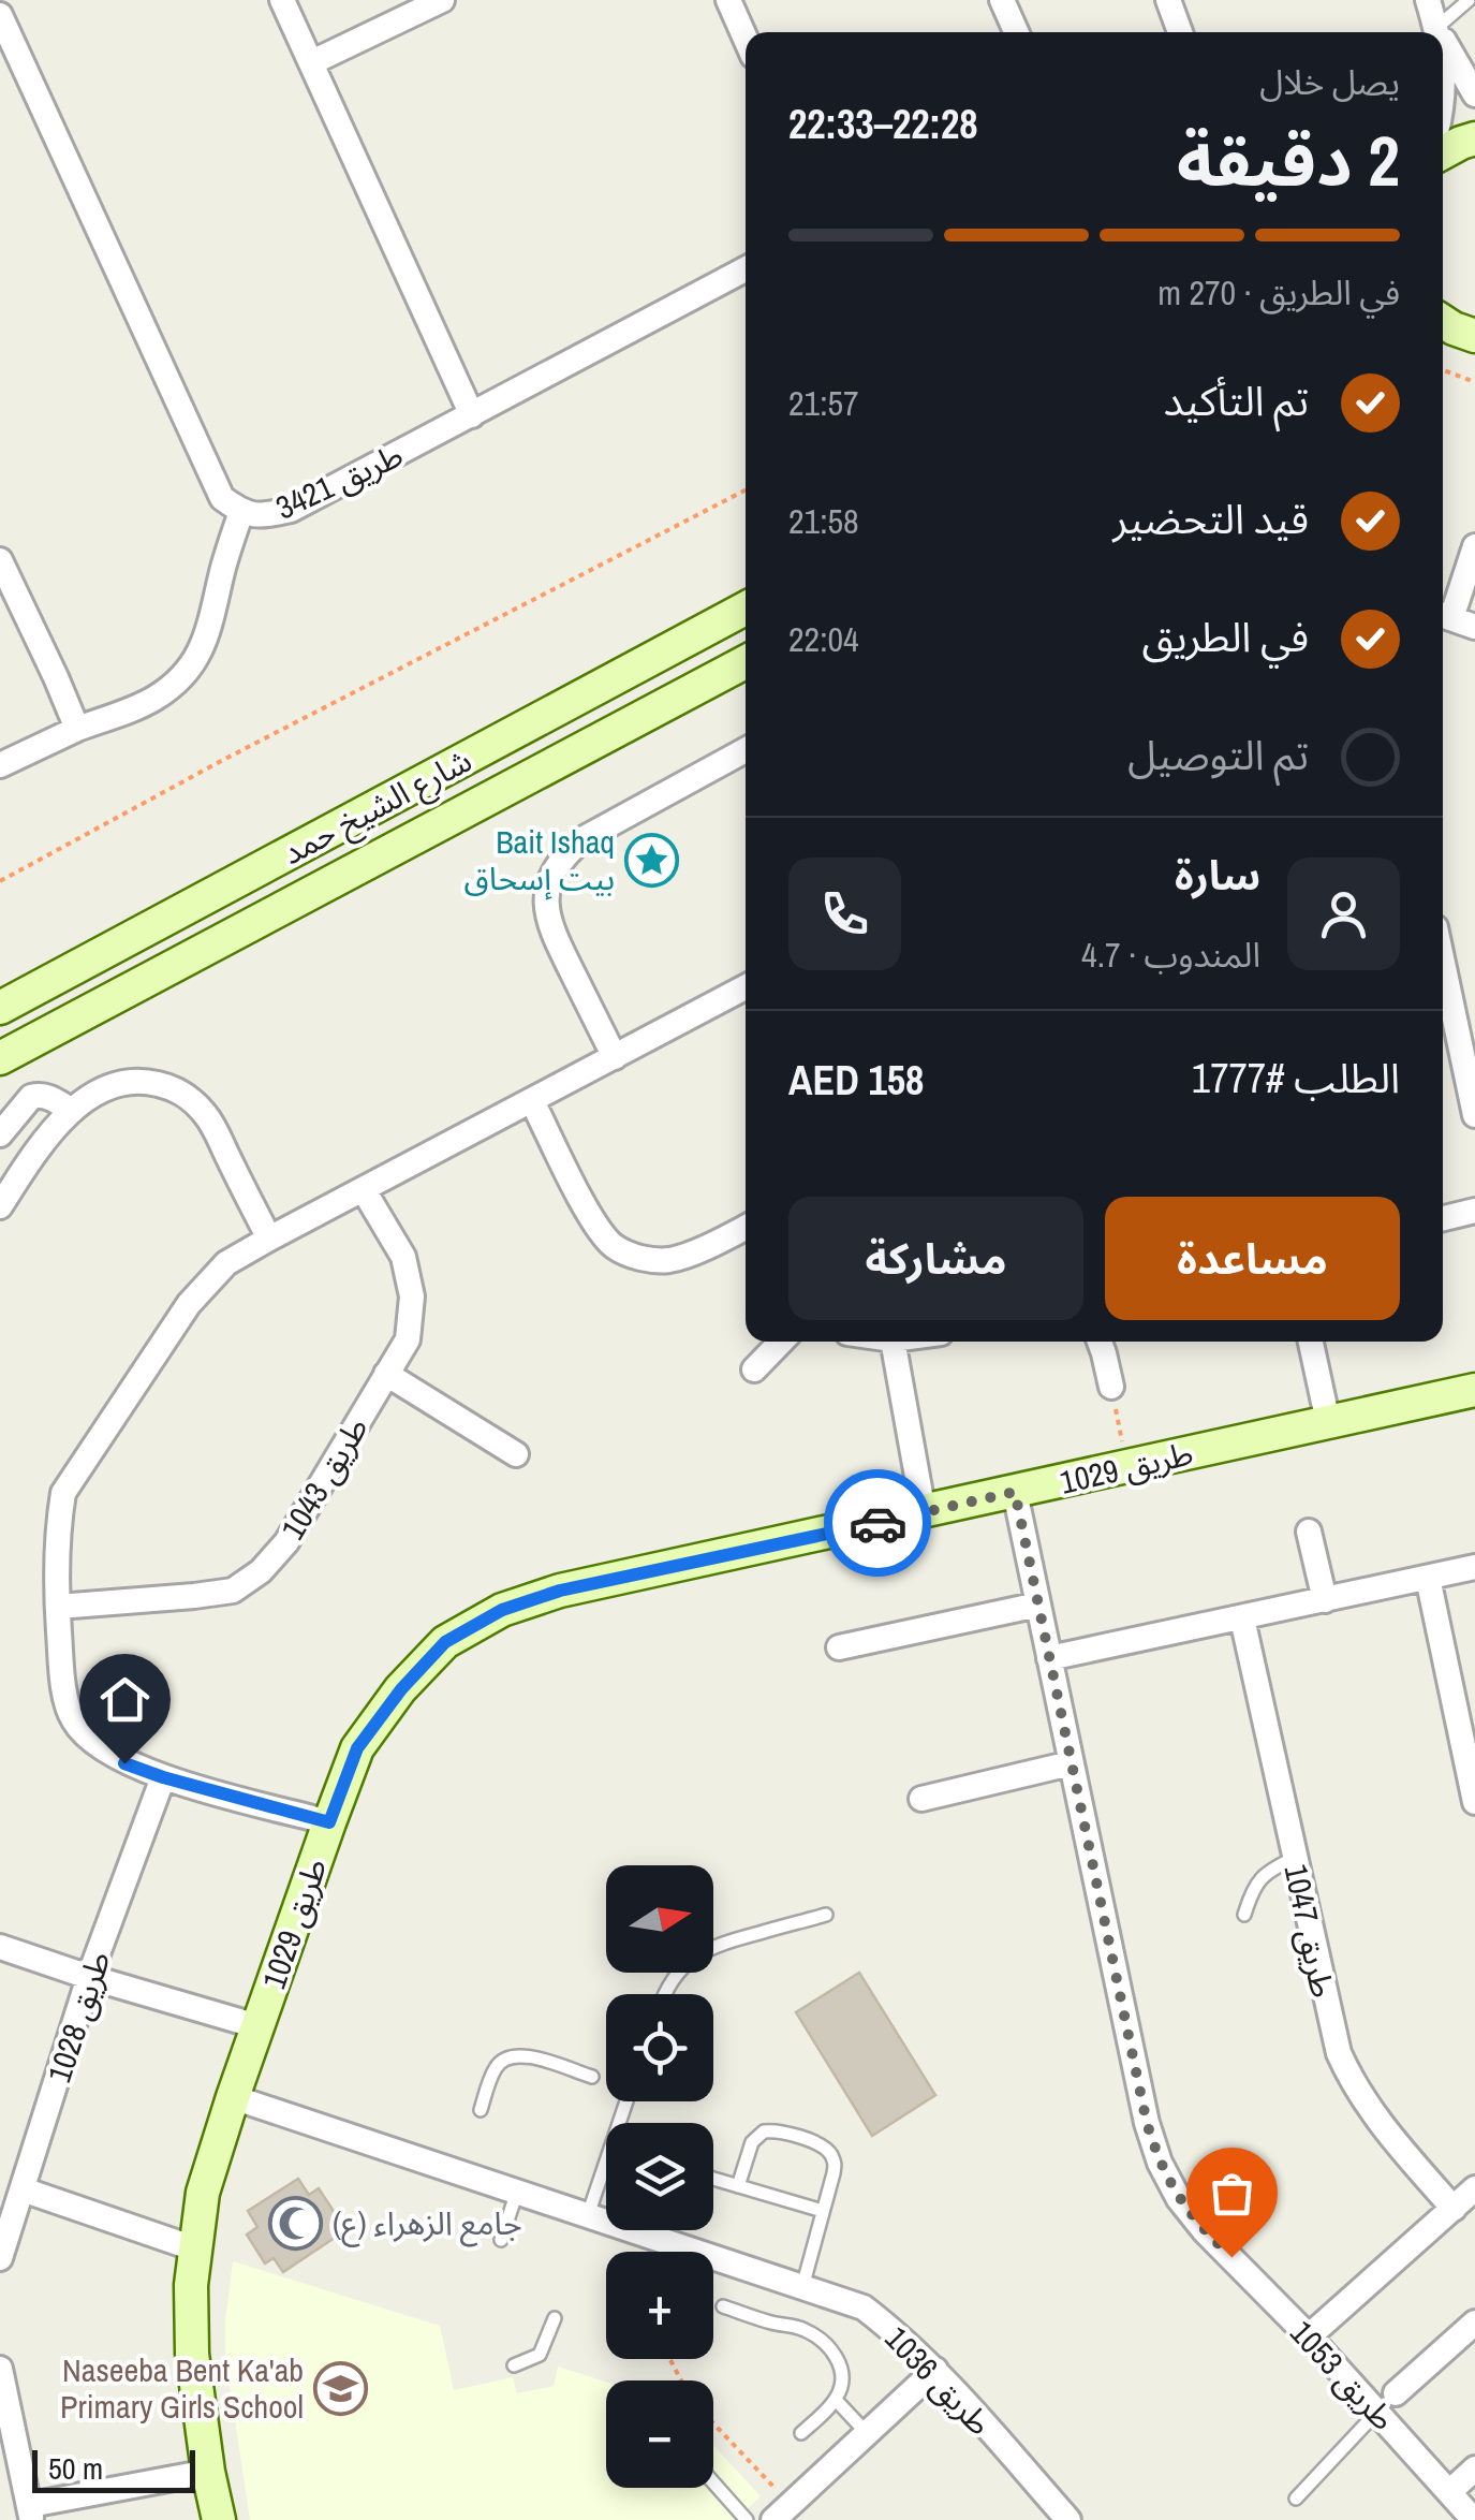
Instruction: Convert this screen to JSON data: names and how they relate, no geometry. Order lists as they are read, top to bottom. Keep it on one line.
{"streets":{"street":["طريق 3421","شارع الشيخ حمد","طريق 1029","طريق 1043","طريق 1047","طريق 1028","طريق 1053","طريق 1036"]},"crossings":[["طريق 1029","طريق 1053"],["طريق 1029","طريق 1036"]],"places":{"place":["Bait Ishaq بيت إسحاق"],"mosque":["جامع الزهراء (ع)"],"school or university":["Naseeba Bent Ka'ab Primary Girls School"]},"scale_bar":"50 m","north":"right","page":{"heading":["2 دقيقة","يصل خلال","22:28–22:33"],"panel":["سارة","المندوب · 4.7","الطلب #1777","AED 158"],"bar":"في الطريق · 270 m","list":[["تم التأكيد","21:57"],["قيد التحضير","21:58"],["في الطريق","22:04"],"تم التوصيل"],"buttons":["مساعدة","مشاركة"],"map_buttons":["+","−"],"scale":"50 m"}}
